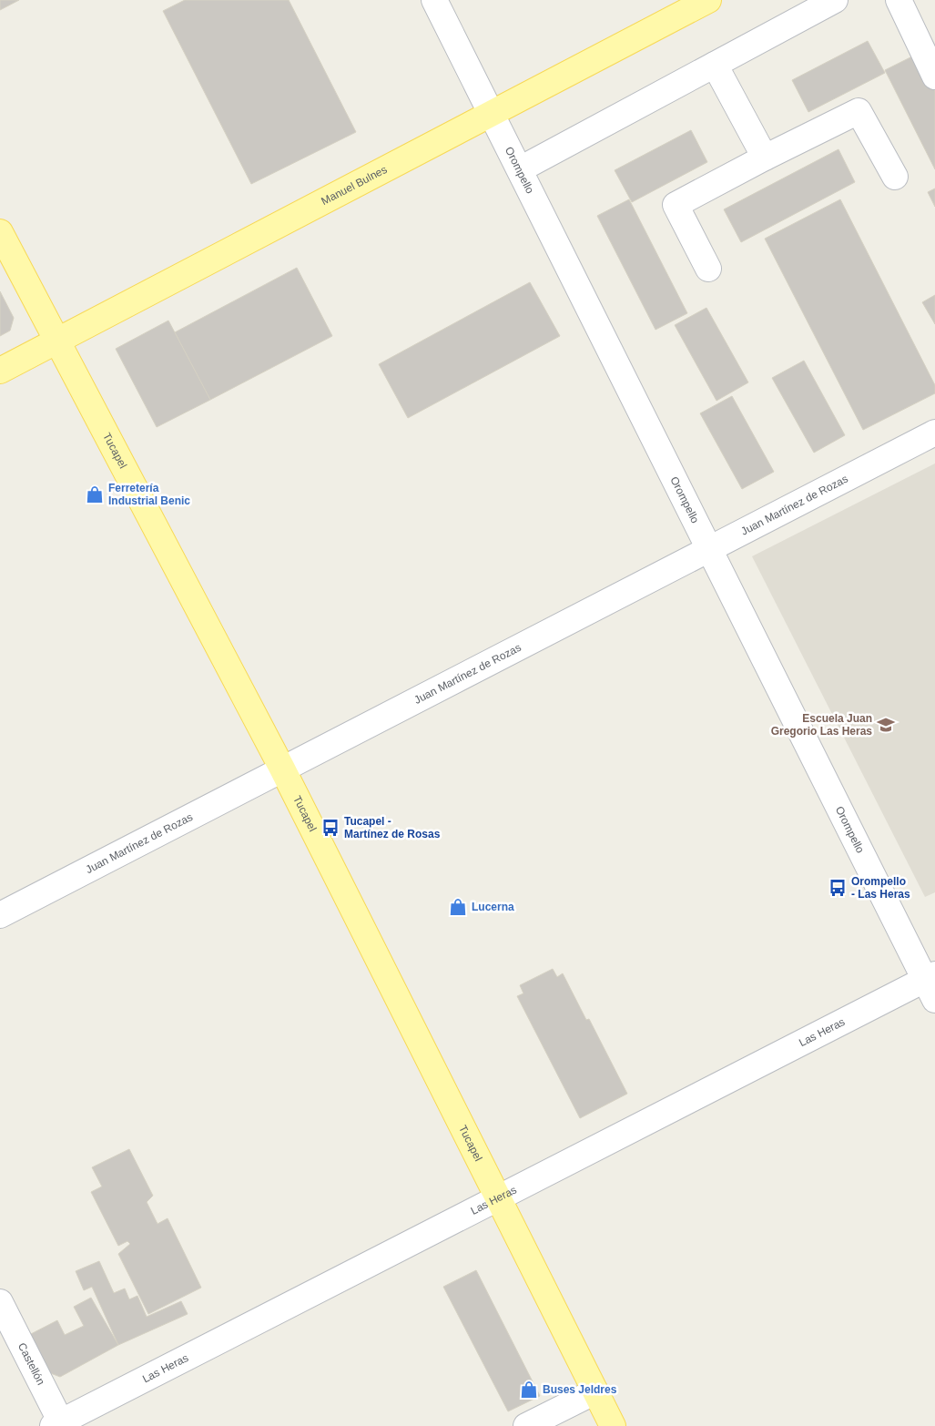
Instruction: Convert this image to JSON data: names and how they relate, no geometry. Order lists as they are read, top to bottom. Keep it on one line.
{"streets":{"main road":["Manuel Bulnes","Tucapel"],"street":["Orompello","Juan Martínez de Rozas","Las Heras","Castellón"]},"crossings":[["Orompello","Manuel Bulnes"],["Orompello","Juan Martínez de Rozas"],["Orompello","Las Heras"],["Manuel Bulnes","Tucapel"],["Tucapel","Juan Martínez de Rozas"],["Tucapel","Las Heras"],["Las Heras","Castellón"]],"places":{"shop":["Ferretería Industrial Benic","Lucerna","Buses Jeldres"],"school or university":["Escuela Juan Gregorio Las Heras"],"bus stop":["Tucapel - Martínez de Rosas","Orompello - Las Heras"]}}
